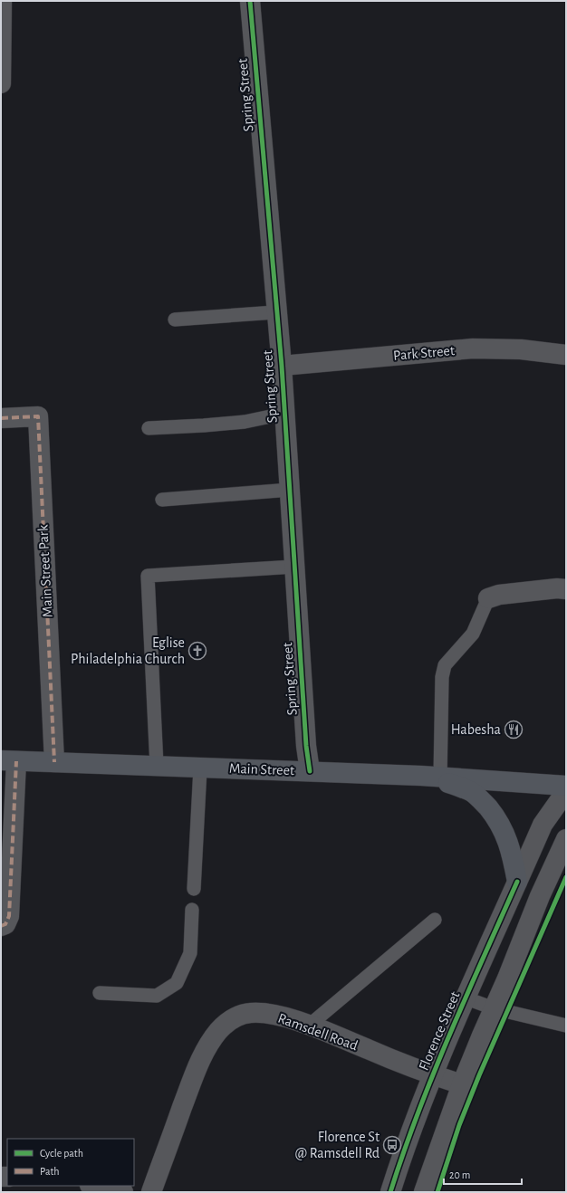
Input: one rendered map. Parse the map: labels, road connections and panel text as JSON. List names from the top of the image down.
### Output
{
  "streets": {
    "main road": ["Main Street"],
    "street": [
      "Spring Street",
      "Park Street",
      "Main Street Park",
      "Florence Street",
      "Ramsdell Road"
    ]
  },
  "crossings": [
    ["Spring Street", "Park Street"],
    ["Spring Street", "Main Street"],
    ["Main Street Park", "Main Street"],
    ["Florence Street", "Ramsdell Road"]
  ],
  "places": {
    "church": ["Eglise Philadelphia Church"],
    "restaurant": ["Habesha"],
    "bus stop": ["Florence St @ Ramsdell Rd"]
  },
  "legend": ["Cycle path", "Path"],
  "scale_bar": "20 m"
}
